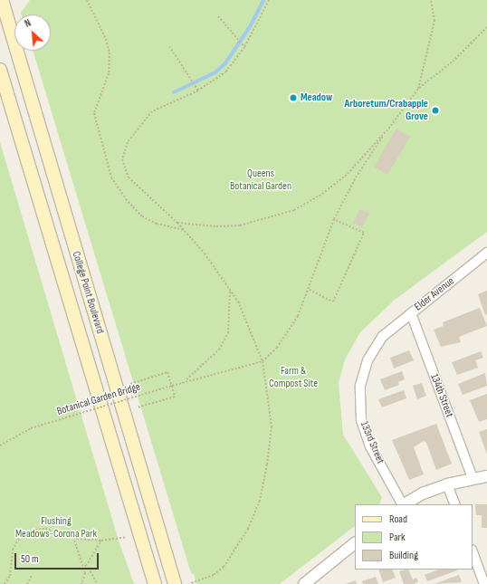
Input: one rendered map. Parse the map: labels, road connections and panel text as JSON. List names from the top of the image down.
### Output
{
  "streets": {
    "main road": ["College Point Boulevard"],
    "street": ["Elder Avenue", "134th Street", "133rd Street"],
    "path": ["Botanical Garden Bridge"]
  },
  "crossings": [
    ["Elder Avenue", "134th Street"],
    ["Elder Avenue", "133rd Street"]
  ],
  "parks": ["Queens Botanical Garden", "Farm & Compost Site", "Flushing Meadows-Corona Park"],
  "places": ["Meadow", "Arboretum/Crabapple Grove"],
  "legend": ["Road", "Park", "Building"],
  "scale_bar": "50 m",
  "north": "top left"
}
